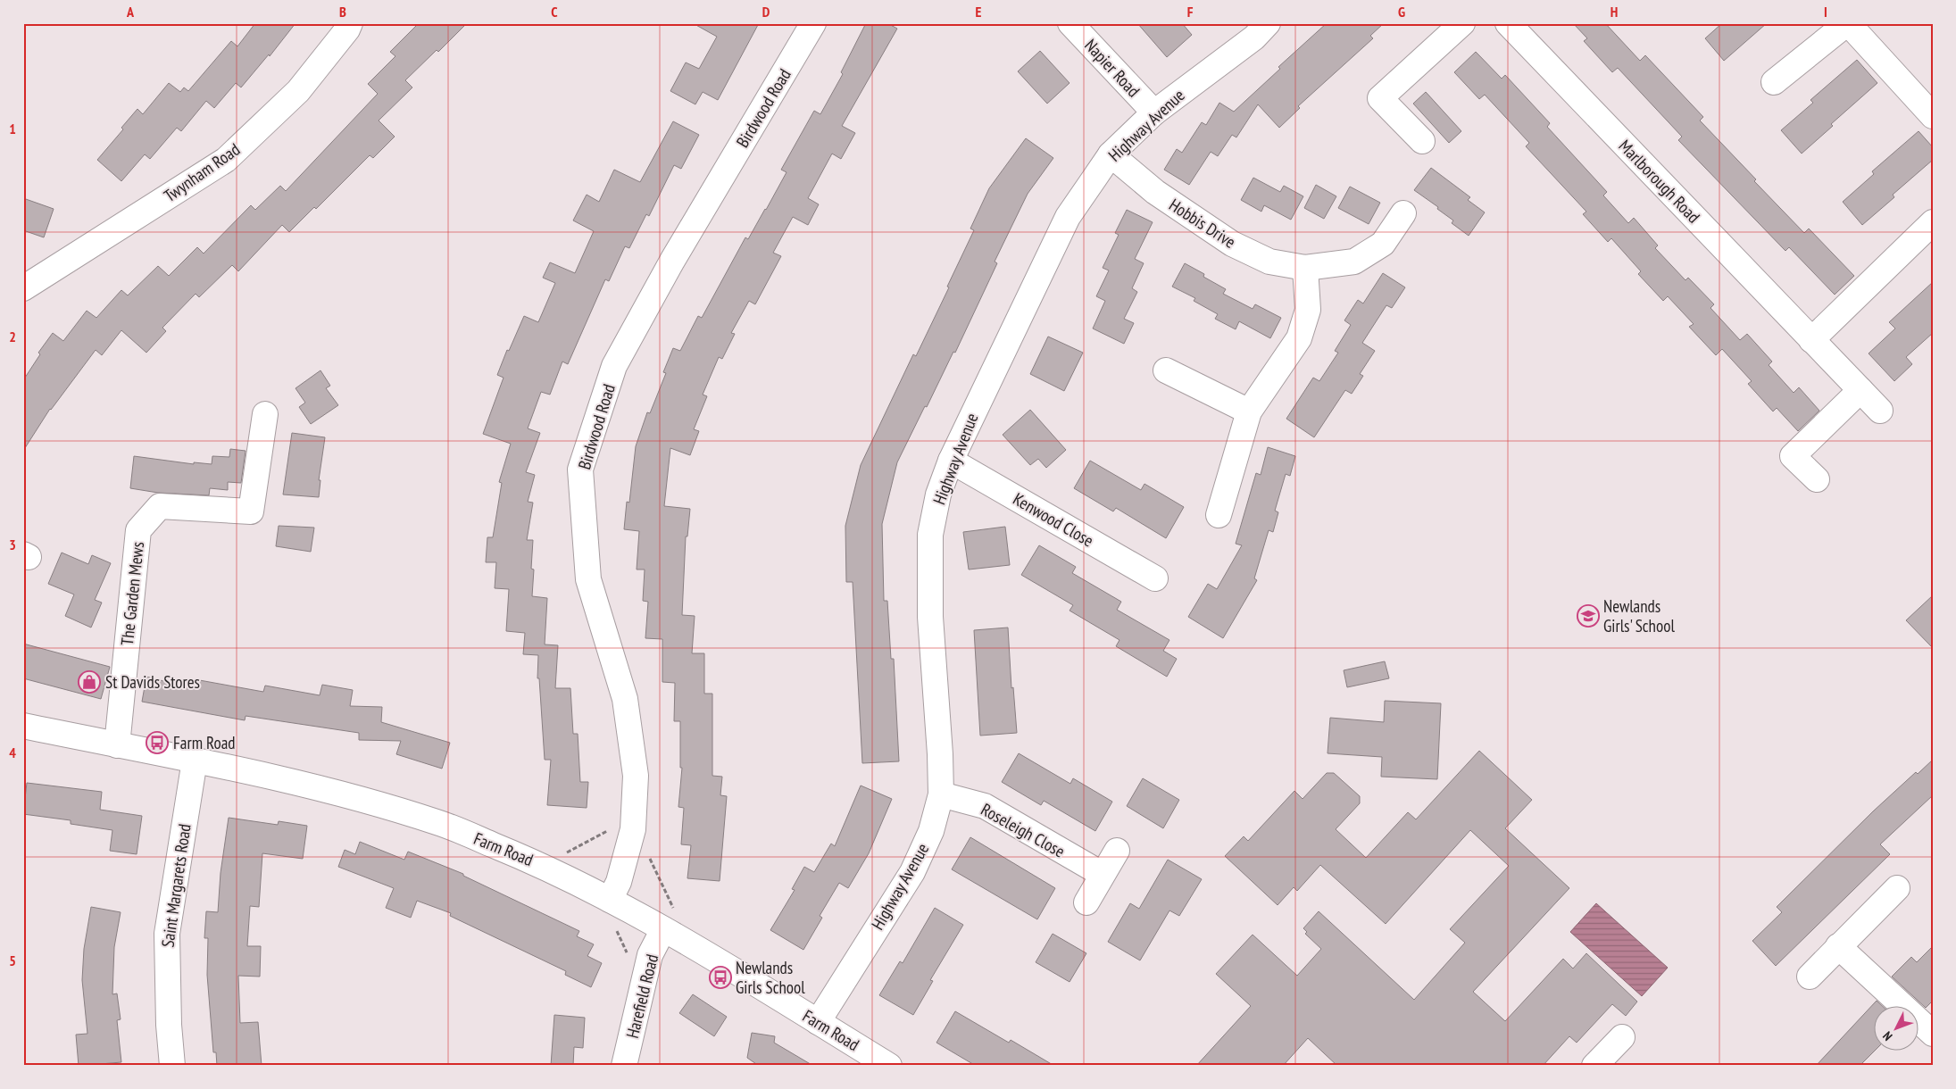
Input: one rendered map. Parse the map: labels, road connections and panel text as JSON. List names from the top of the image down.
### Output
{
  "streets": {
    "street": [
      "Napier Road",
      "Birdwood Road",
      "Highway Avenue",
      "Twynham Road",
      "Marlborough Road",
      "Hobbis Drive",
      "Kenwood Close",
      "The Garden Mews",
      "Roseleigh Close",
      "Farm Road",
      "Saint Margarets Road",
      "Harefield Road"
    ]
  },
  "crossings": [
    ["Napier Road", "Highway Avenue"],
    ["Birdwood Road", "Farm Road"],
    ["Highway Avenue", "Hobbis Drive"],
    ["Highway Avenue", "Kenwood Close"],
    ["Highway Avenue", "Roseleigh Close"],
    ["Highway Avenue", "Farm Road"],
    ["The Garden Mews", "Farm Road"],
    ["Farm Road", "Saint Margarets Road"],
    ["Farm Road", "Harefield Road"]
  ],
  "places": {
    "school or university": ["Newlands Girls' School"],
    "shop": ["St Davids Stores"],
    "bus stop": ["Farm Road", "Newlands Girls School"]
  },
  "north": "bottom left",
  "grid": {
    "columns": [
      "A",
      "B",
      "C",
      "D",
      "E",
      "F",
      "G",
      "H",
      "I"
    ],
    "rows": [
      "1",
      "2",
      "3",
      "4",
      "5"
    ]
  }
}
